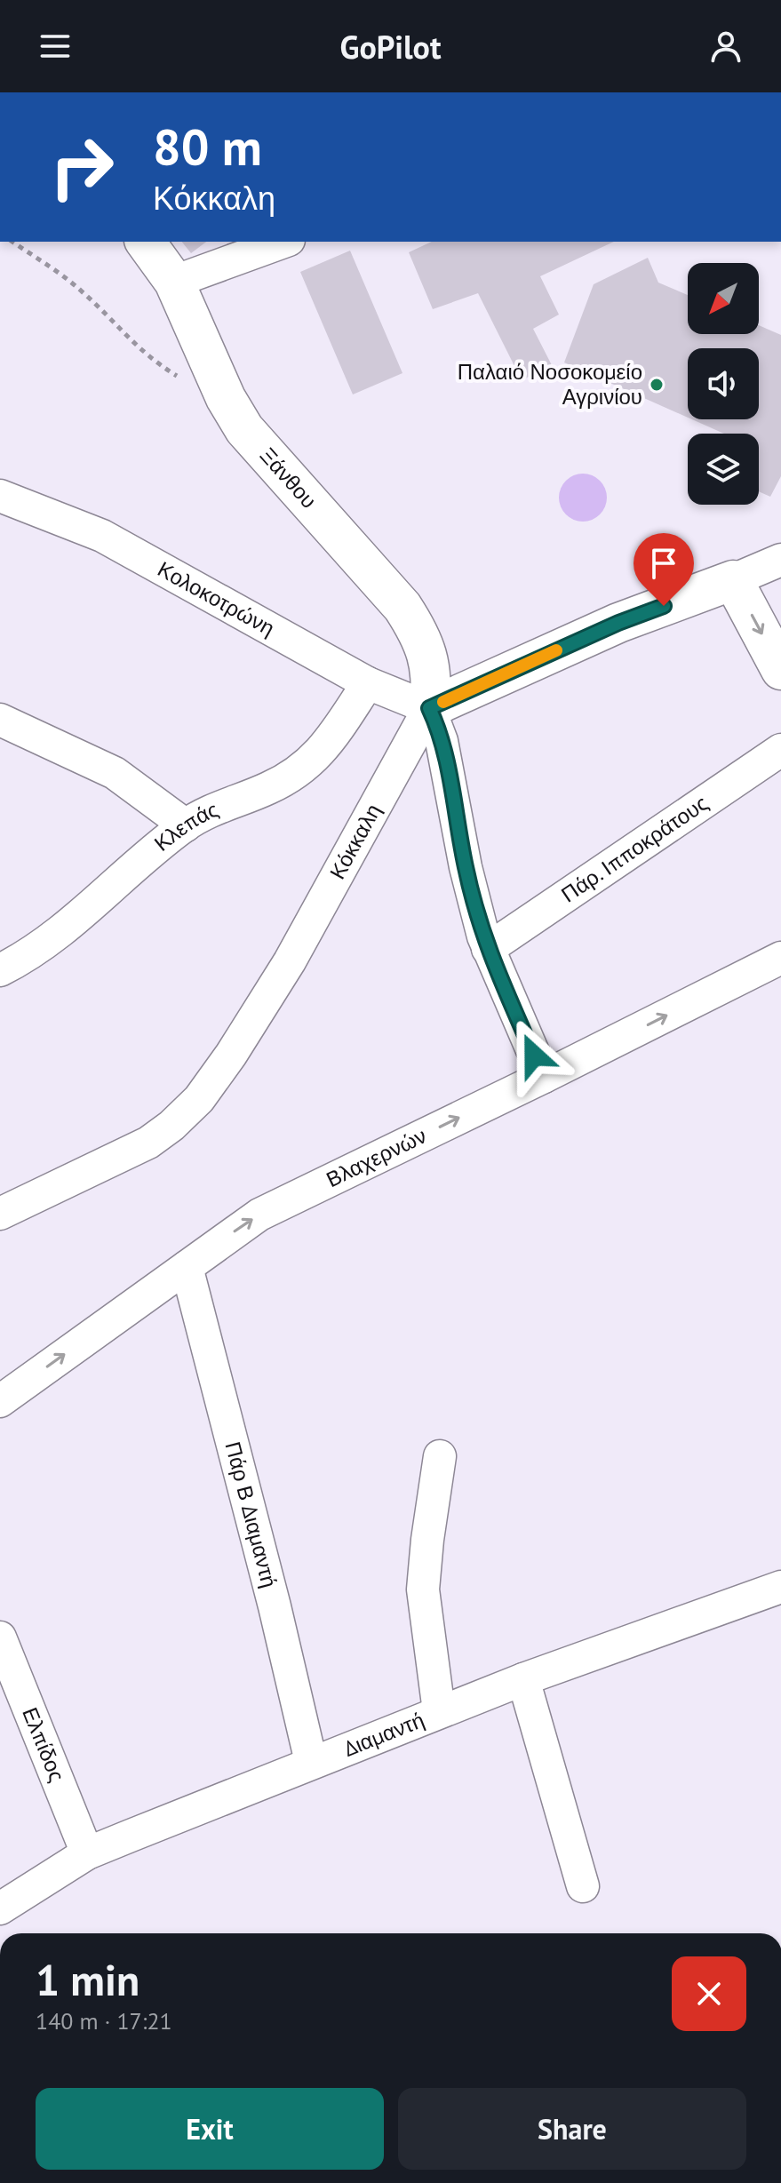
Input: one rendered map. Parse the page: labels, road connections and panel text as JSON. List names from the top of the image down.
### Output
{
  "streets": {
    "main road": ["Ξάνθου"],
    "street": [
      "Κολοκοτρώνη",
      "Κλεπάς",
      "Κόκκαλη",
      "Πάρ. Ιπποκράτους",
      "Βλαχερνών",
      "Πάρ Β Διαμαντή",
      "Διαμαντή",
      "Ελπίδος"
    ]
  },
  "crossings": [
    ["Ξάνθου", "Κολοκοτρώνη"],
    ["Ξάνθου", "Κόκκαλη"],
    ["Κολοκοτρώνη", "Κλεπάς"],
    ["Κολοκοτρώνη", "Κόκκαλη"],
    ["Βλαχερνών", "Πάρ Β Διαμαντή"],
    ["Πάρ Β Διαμαντή", "Διαμαντή"],
    ["Διαμαντή", "Ελπίδος"]
  ],
  "one_way": ["Βλαχερνών"],
  "places": ["Παλαιό Νοσοκομείο Αγρινίου"],
  "north": "bottom left",
  "page": {
    "header": "GoPilot",
    "turn": ["80 m", "Κόκκαλη"],
    "heading": ["1 min", "140 m · 17:21"],
    "buttons": ["Exit", "Share"]
  }
}
